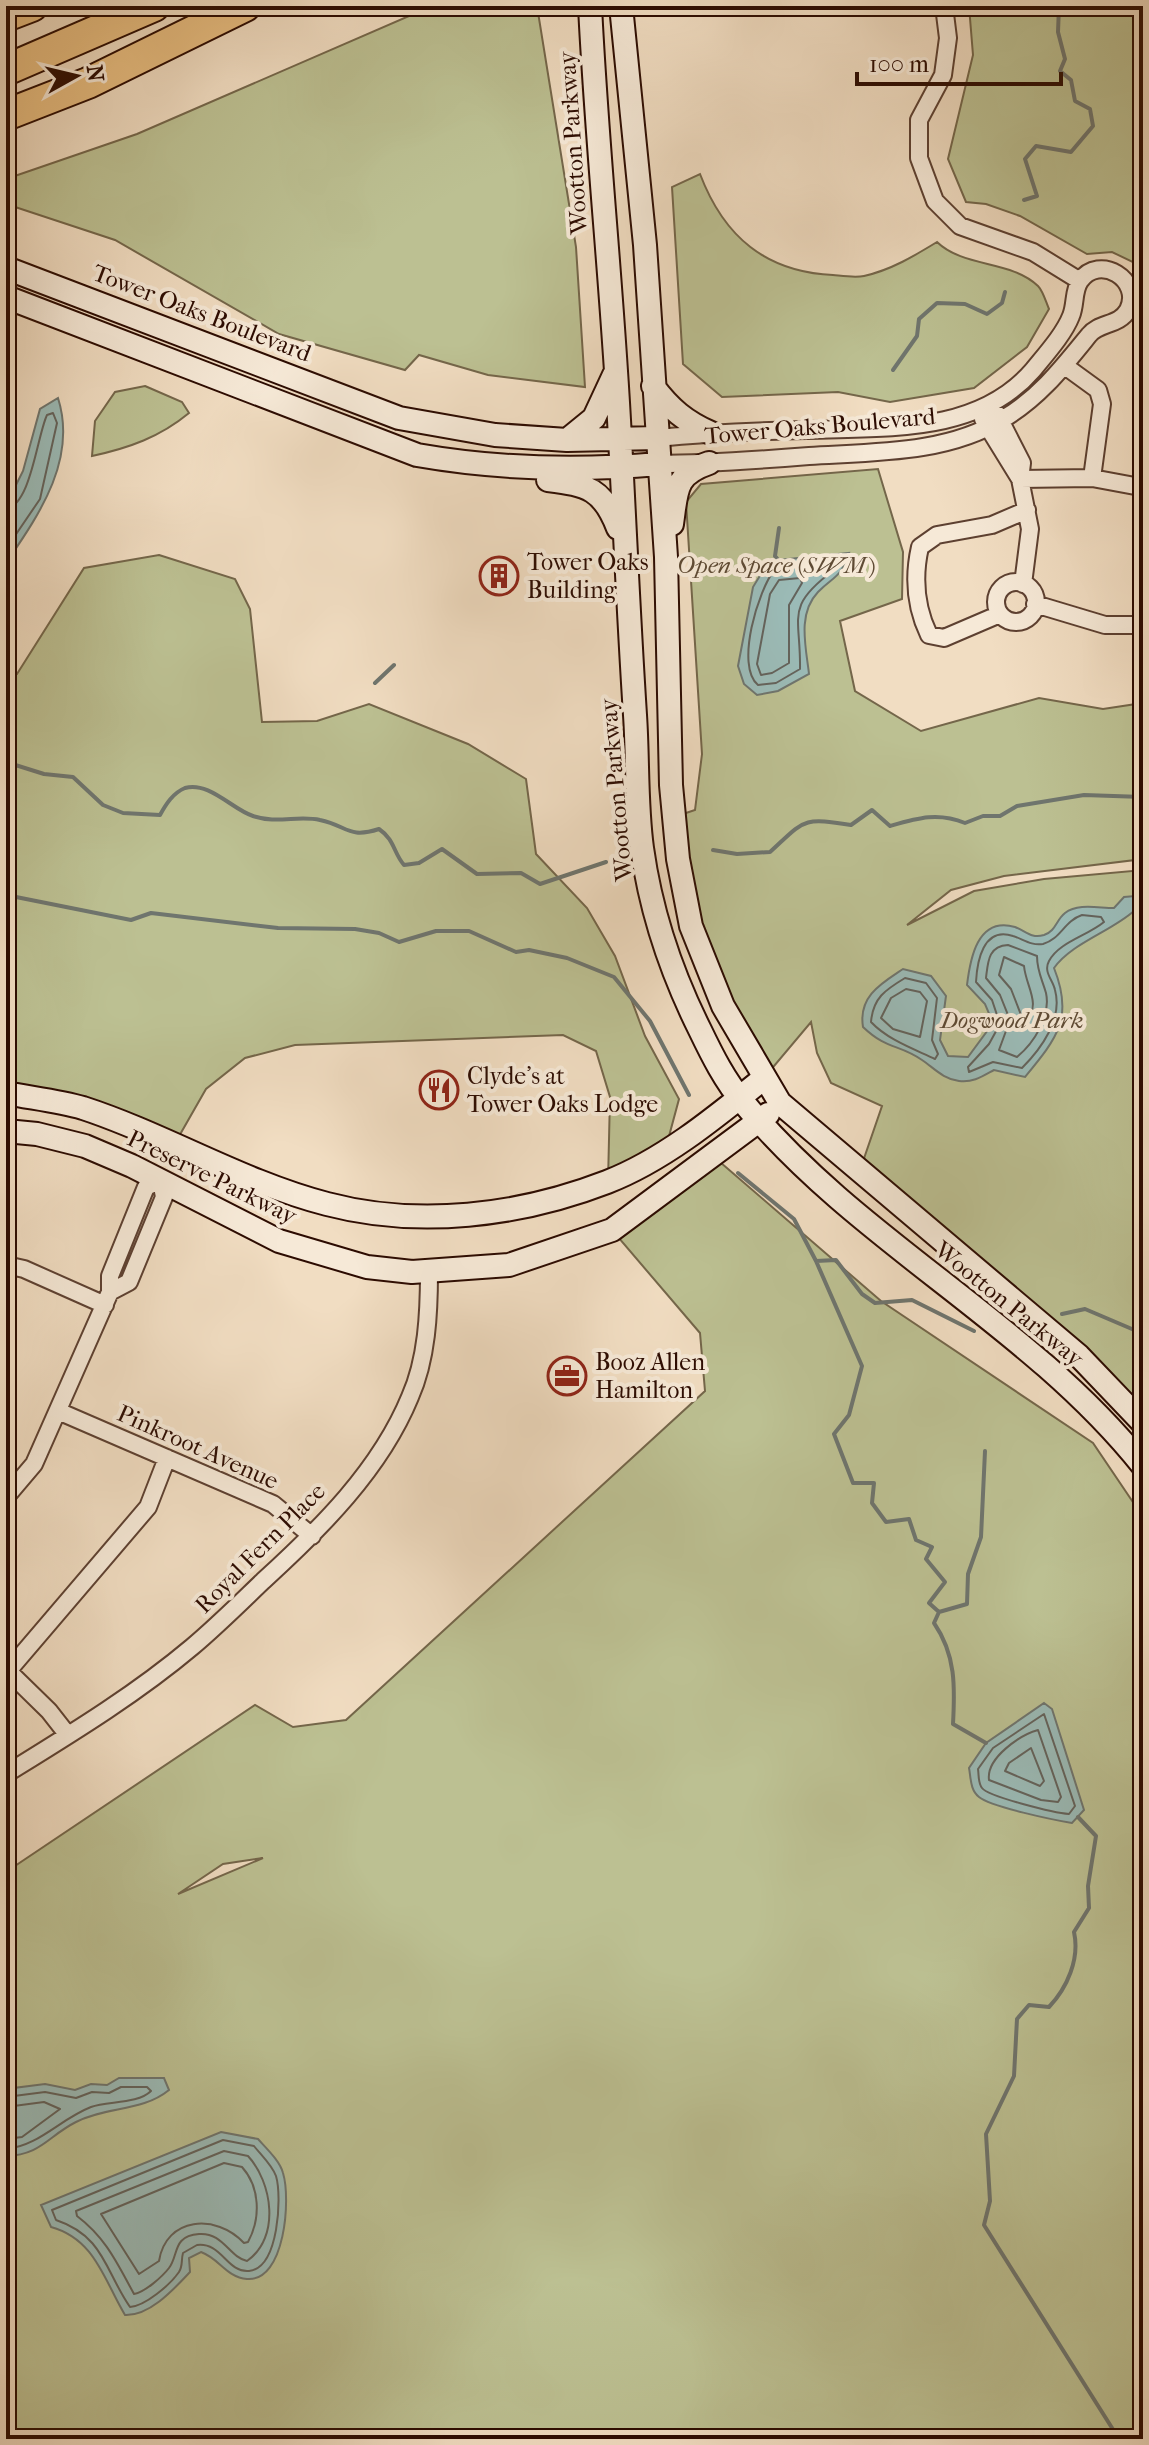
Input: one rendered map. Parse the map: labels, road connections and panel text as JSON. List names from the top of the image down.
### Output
{
  "streets": {
    "main road": ["Wootton Parkway", "Tower Oaks Boulevard", "Preserve Parkway"],
    "street": ["Pinkroot Avenue", "Royal Fern Place"]
  },
  "crossings": [
    ["Wootton Parkway", "Tower Oaks Boulevard"],
    ["Wootton Parkway", "Preserve Parkway"],
    ["Preserve Parkway", "Royal Fern Place"],
    ["Pinkroot Avenue", "Royal Fern Place"]
  ],
  "parks": ["Open Space (SWM)", "Dogwood Park"],
  "places": {
    "building": ["Tower Oaks Building"],
    "restaurant": ["Clyde's at Tower Oaks Lodge"],
    "office": ["Booz Allen Hamilton"]
  },
  "scale_bar": "100 m",
  "north": "right"
}
